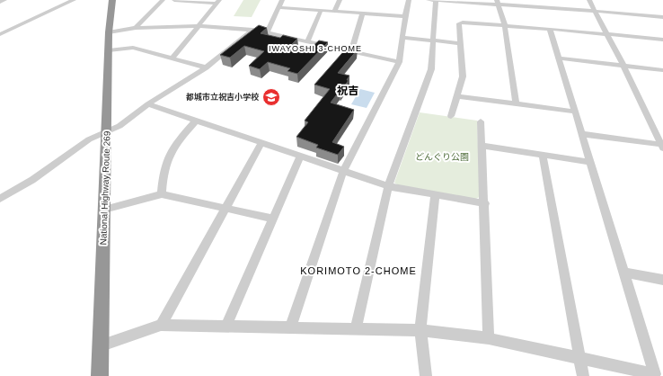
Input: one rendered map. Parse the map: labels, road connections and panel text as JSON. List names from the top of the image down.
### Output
{
  "streets": {
    "highway": ["National Highway Route 269"]
  },
  "districts": ["IWAYOSHI 3-CHOME", "祝吉", "KORIMOTO 2-CHOME"],
  "parks": ["どんぐり公園"],
  "places": {
    "school or university": ["都城市立祝吉小学校"]
  }
}
